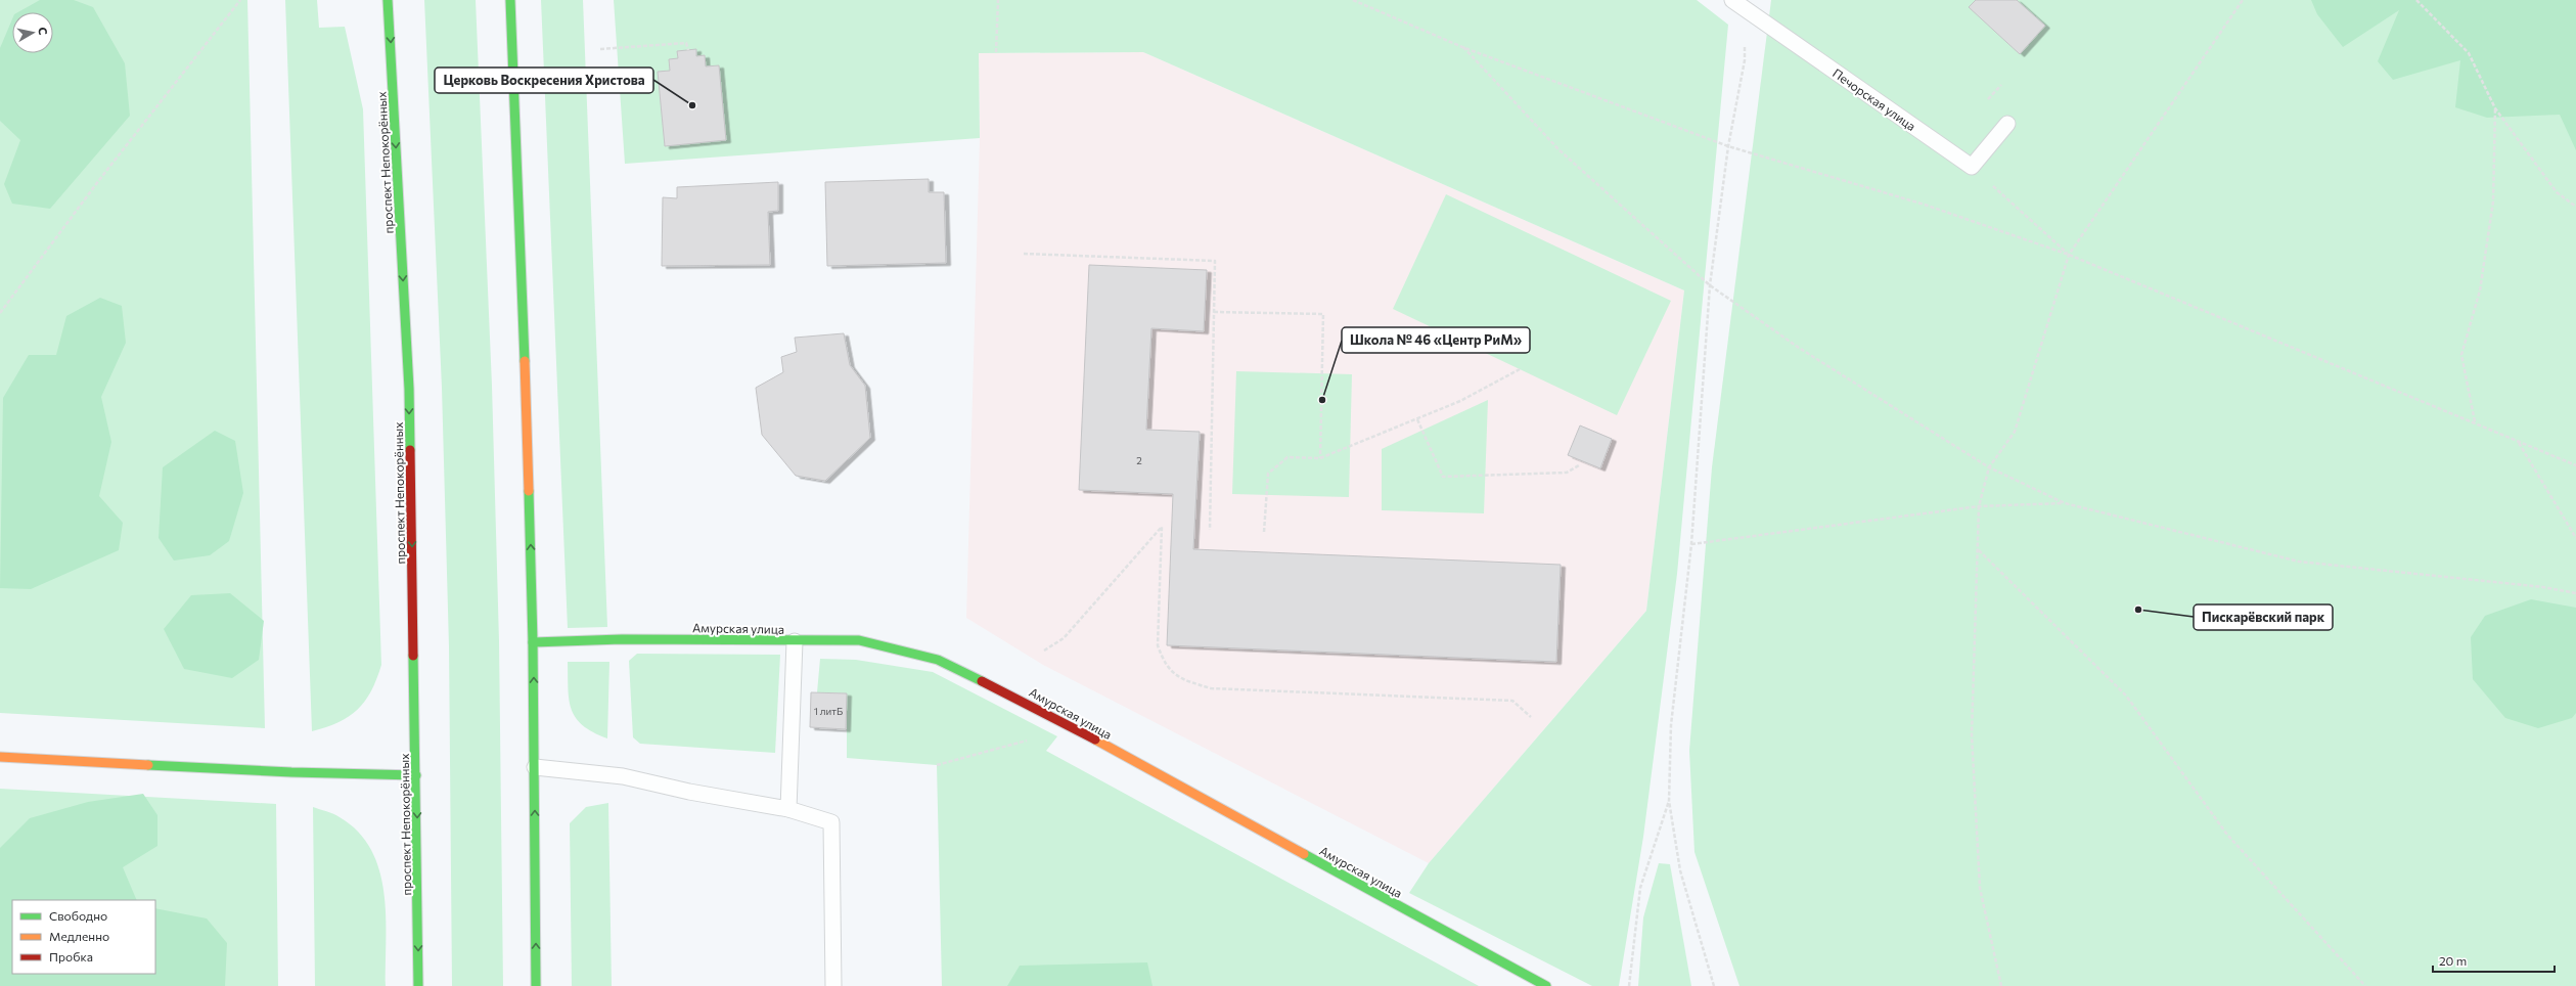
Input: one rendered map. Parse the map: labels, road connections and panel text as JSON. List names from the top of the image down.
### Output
{
  "streets": {
    "main road": ["проспект Непокорённых", "Амурская улица"],
    "lane": ["Печорская улица"]
  },
  "one_way": ["проспект Непокорённых"],
  "places": ["Церковь Воскресения Христова", "Школа № 46 «Центр РиМ»", "Пискарёвский парк"],
  "house_numbers": ["2", "1 литБ"],
  "legend": ["Свободно", "Медленно", "Пробка"],
  "scale_bar": "20 m",
  "north": "right"
}
